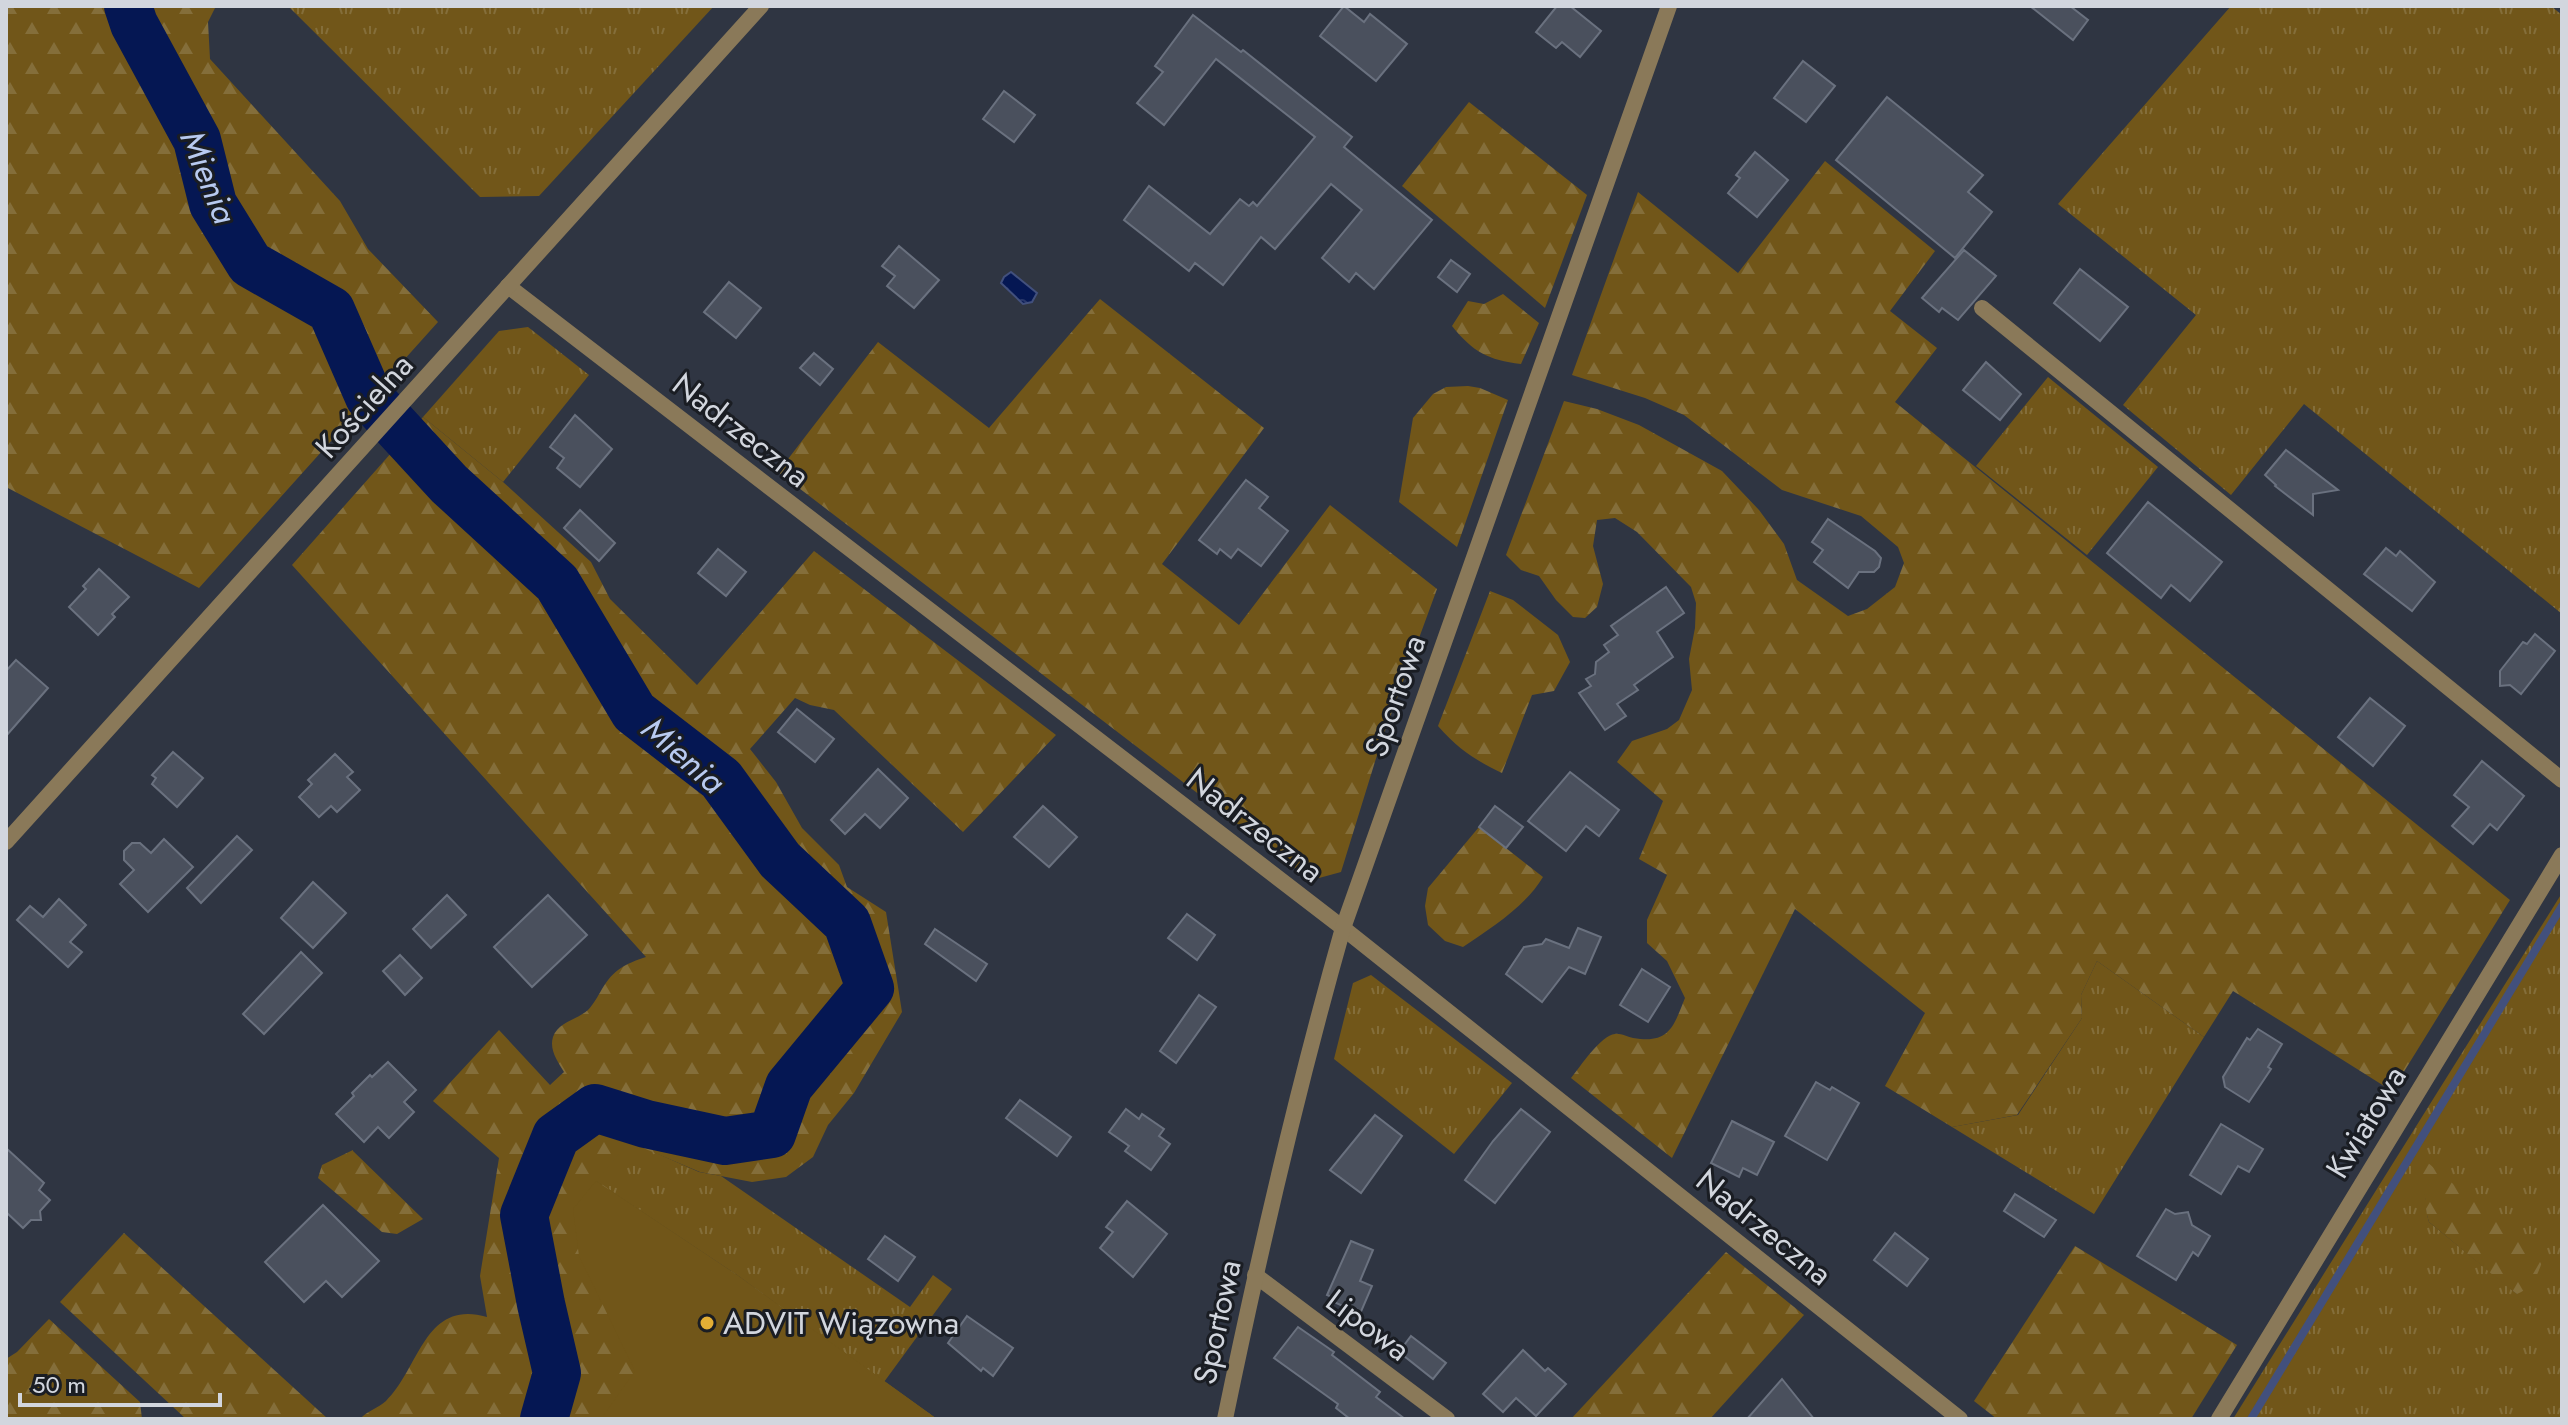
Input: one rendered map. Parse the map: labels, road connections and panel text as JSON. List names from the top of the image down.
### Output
{
  "streets": {
    "street": [
      "Kościelna",
      "Nadrzeczna",
      "Sportowa",
      "Kwiatowa",
      "Lipowa"
    ]
  },
  "crossings": [
    ["Kościelna", "Nadrzeczna"],
    ["Nadrzeczna", "Sportowa"],
    ["Sportowa", "Lipowa"]
  ],
  "water": ["Mienia"],
  "places": ["ADVIT Wiązowna"],
  "scale_bar": "50 m"
}
